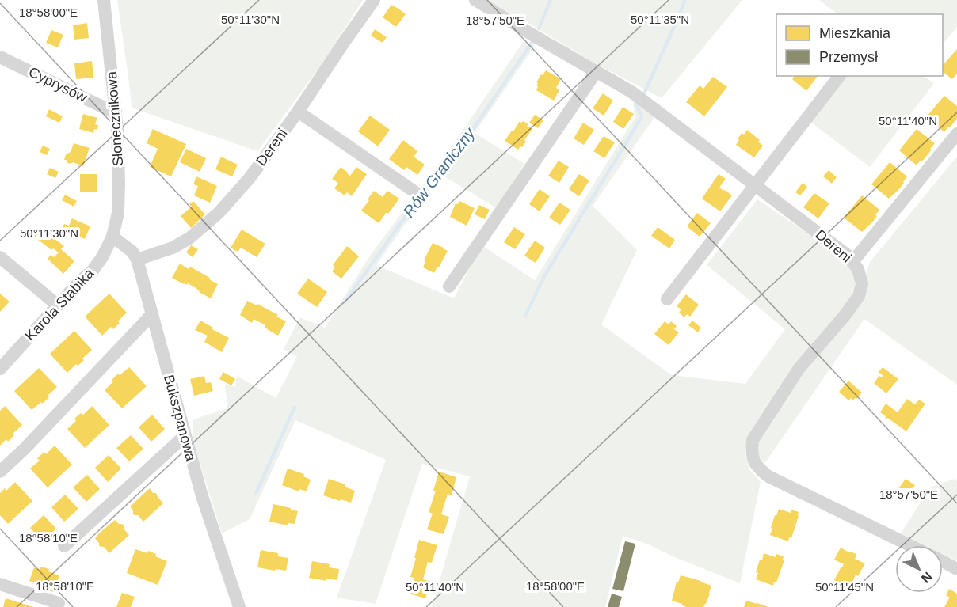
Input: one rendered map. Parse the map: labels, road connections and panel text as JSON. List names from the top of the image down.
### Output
{
  "streets": {
    "street": [
      "Cyprysów",
      "Słonecznikowa",
      "Dereni",
      "Karola Stabika",
      "Bukszpanowa"
    ]
  },
  "crossings": [
    ["Cyprysów", "Słonecznikowa"],
    ["Słonecznikowa", "Karola Stabika"],
    ["Słonecznikowa", "Bukszpanowa"],
    ["Dereni", "Bukszpanowa"],
    ["Karola Stabika", "Bukszpanowa"]
  ],
  "water": ["Rów Graniczny"],
  "legend": ["Mieszkania", "Przemysł"],
  "north": "bottom right",
  "coordinates": [
    "18°58'00\"E",
    "50°11'30\"N",
    "50°11'35\"N",
    "18°57'50\"E",
    "50°11'40\"N",
    "18°58'10\"E",
    "50°11'45\"N"
  ]
}
